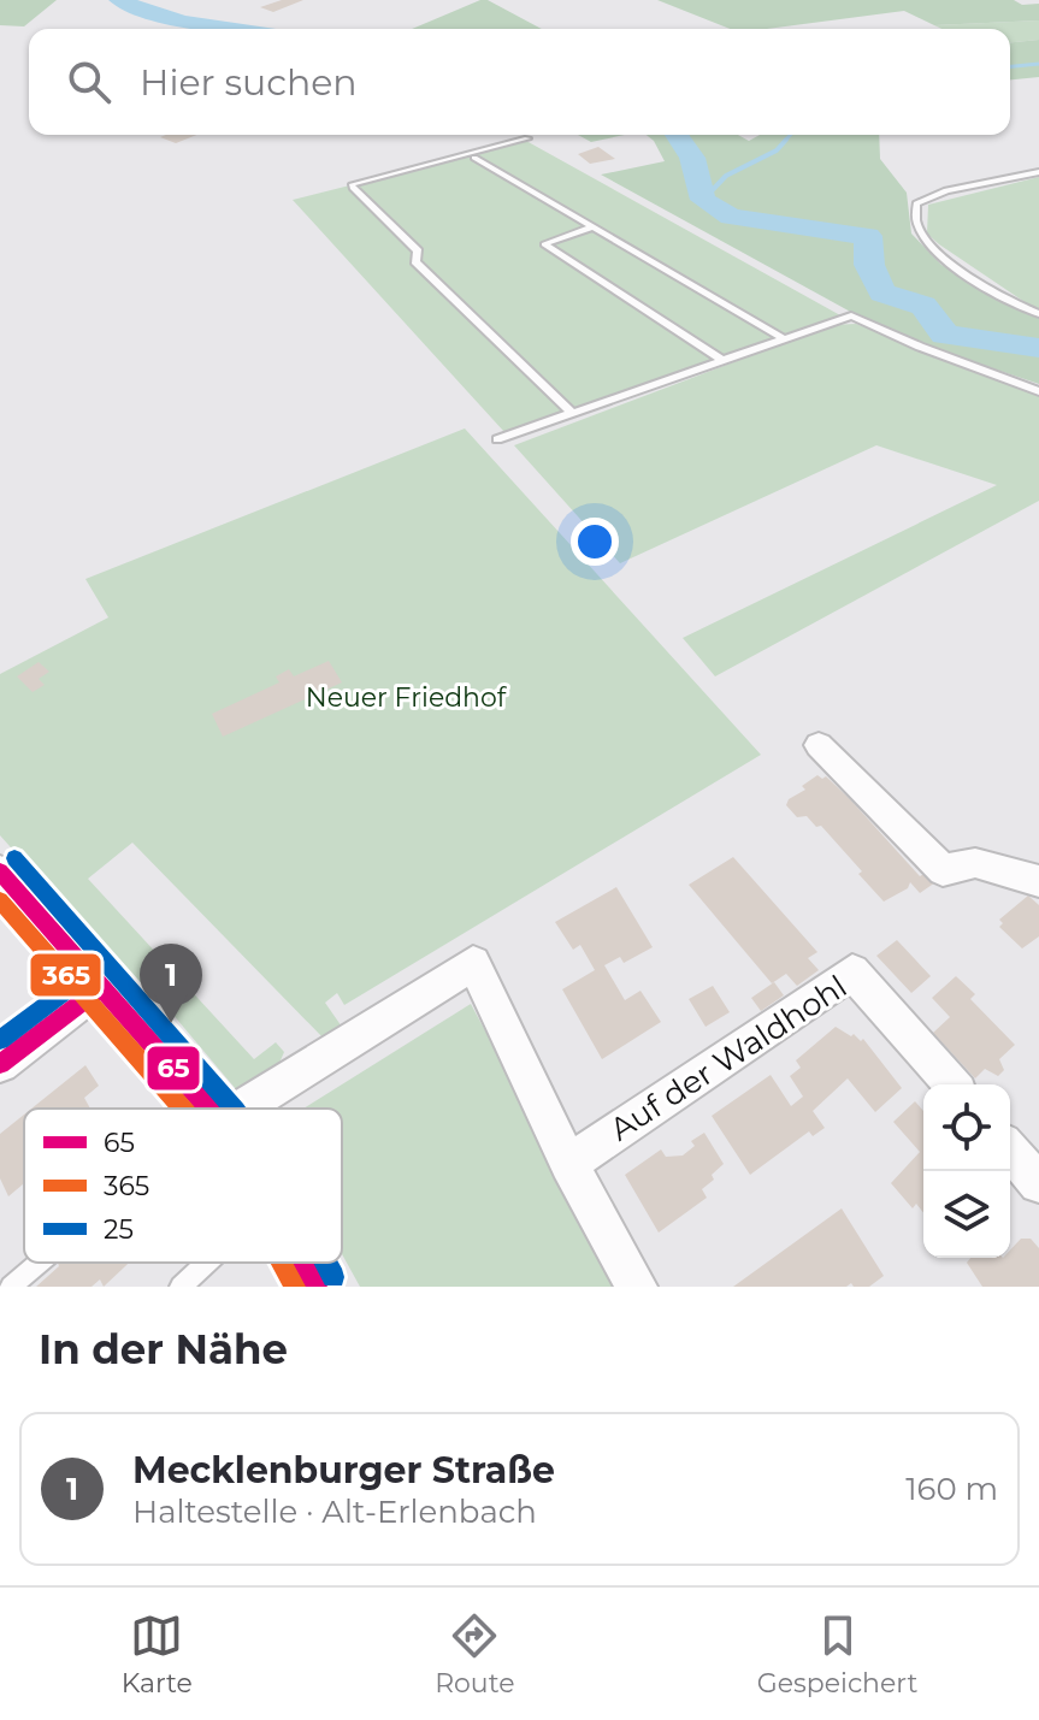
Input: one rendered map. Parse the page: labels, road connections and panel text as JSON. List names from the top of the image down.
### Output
{
  "streets": {
    "street": ["Auf der Waldhohl"]
  },
  "parks": ["Neuer Friedhof"],
  "lines": ["transit line 25", "transit line 65", "transit line 365"],
  "legend": ["65", "365", "25"],
  "page": {
    "search": "Hier suchen",
    "pins": "1",
    "heading": "In der Nähe",
    "list": [
      {
        "mark": "1",
        "name": "Mecklenburger Straße",
        "note": "Haltestelle · Alt-Erlenbach",
        "value": "160 m"
      }
    ],
    "nav": ["Karte", "Route", "Gespeichert"]
  }
}
